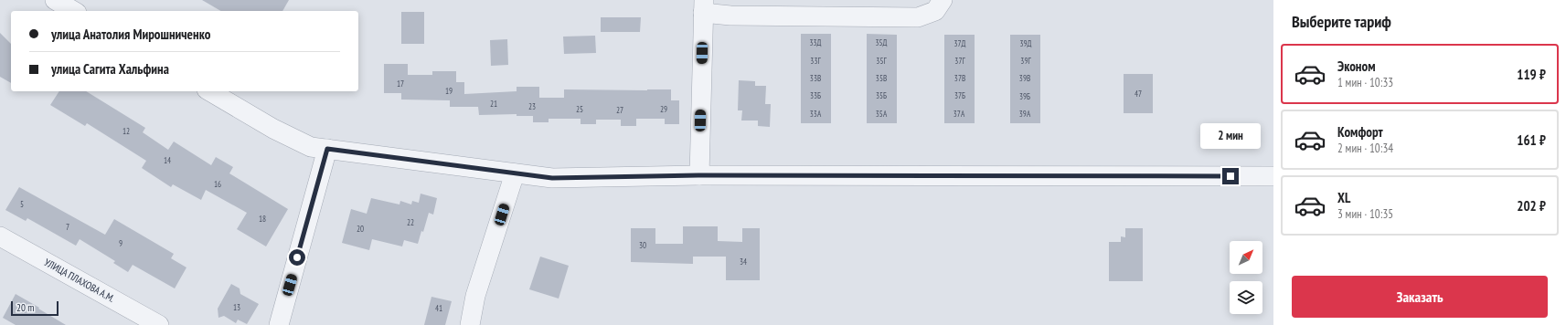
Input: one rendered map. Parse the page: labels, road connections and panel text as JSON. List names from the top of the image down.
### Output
{
  "streets": {
    "street": ["УЛИЦА ПЛАХОВА А.М."]
  },
  "house_numbers": [
    "33Д",
    "35Д",
    "37Д",
    "39Д",
    "33Г",
    "35Г",
    "37Г",
    "39Г",
    "33В",
    "35В",
    "37В",
    "39В",
    "17",
    "19",
    "47",
    "33Б",
    "35Б",
    "37Б",
    "39Б",
    "21",
    "23",
    "25",
    "29",
    "27",
    "33А",
    "35А",
    "37А",
    "39А",
    "12",
    "14",
    "16",
    "5",
    "18",
    "22",
    "7",
    "20",
    "9",
    "30",
    "34",
    "13",
    "41"
  ],
  "scale_bar": "20 m",
  "north": "top right",
  "page": {
    "heading": "Выберите тариф",
    "banner": ["улица Анатолия Мирошниченко", "улица Сагита Хальфина"],
    "list": [
      {
        "name": "Эконом",
        "note": "1 мин · 10:33",
        "value": "119 ₽"
      },
      {
        "name": "Комфорт",
        "note": "2 мин · 10:34",
        "value": "161 ₽"
      },
      {
        "name": "XL",
        "note": "3 мин · 10:35",
        "value": "202 ₽"
      }
    ],
    "bubble": "2 мин",
    "buttons": "Заказать",
    "scale": "20 m"
  }
}
